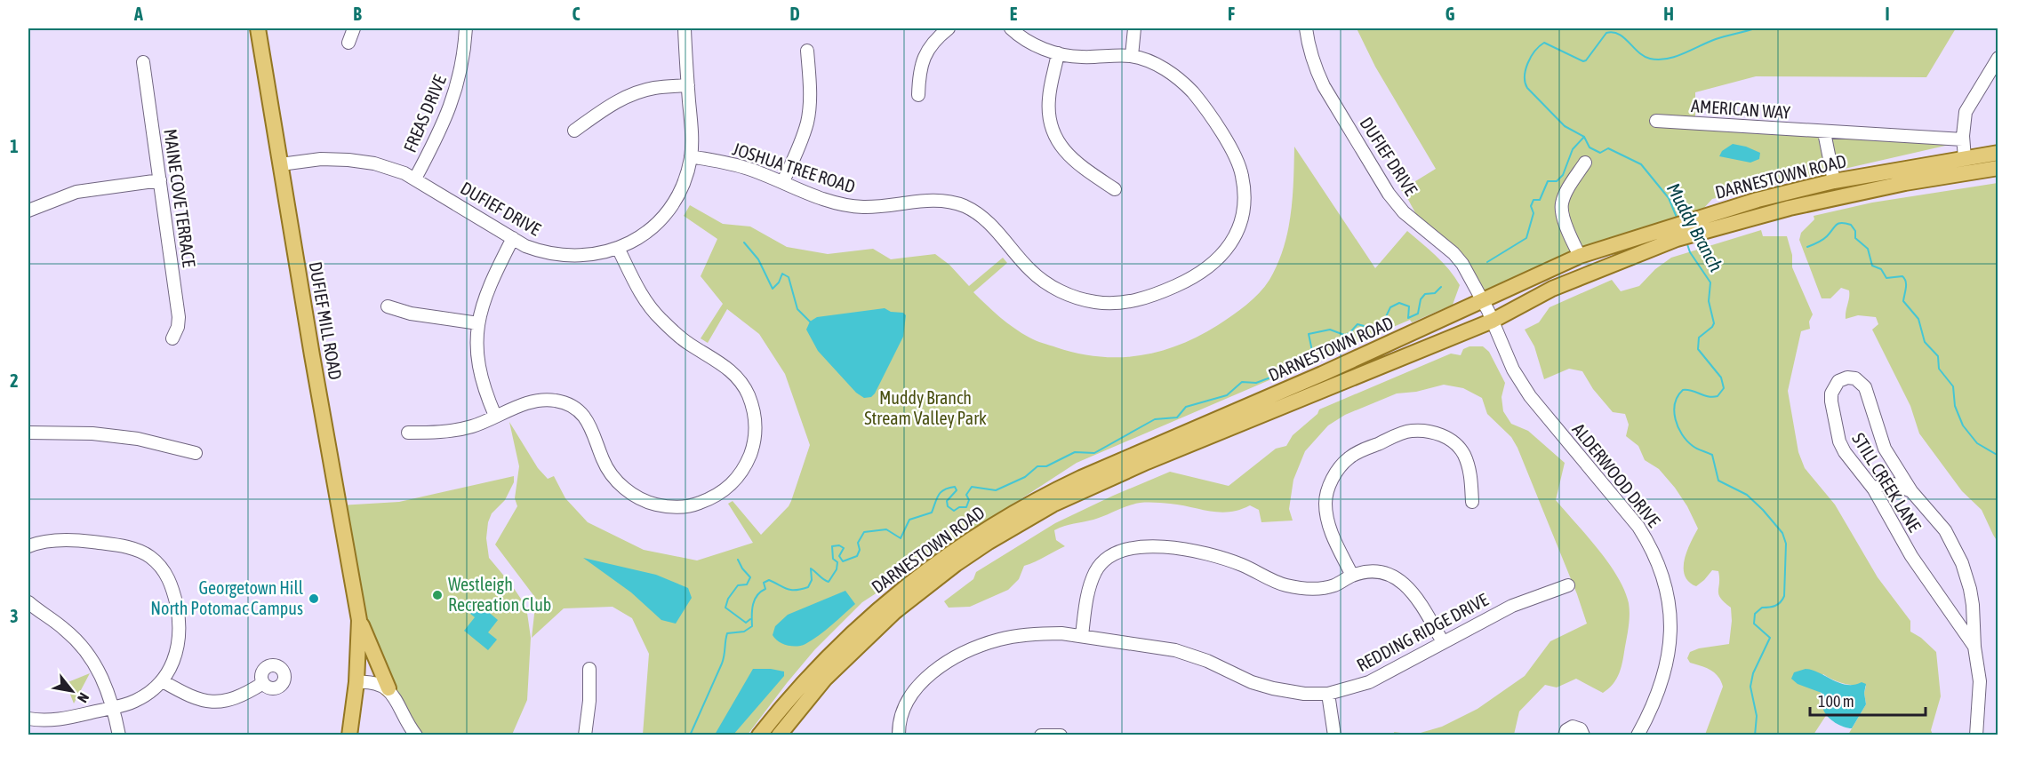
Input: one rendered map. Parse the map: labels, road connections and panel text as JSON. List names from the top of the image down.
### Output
{
  "streets": {
    "main road": ["DARNESTOWN ROAD", "DUFIEF MILL ROAD"],
    "street": [
      "AMERICAN WAY",
      "FREAS DRIVE",
      "DUFIEF DRIVE",
      "JOSHUA TREE ROAD",
      "MAINE COVE TERRACE",
      "ALDERWOOD DRIVE",
      "STILL CREEK LANE",
      "REDDING RIDGE DRIVE"
    ]
  },
  "crossings": [
    ["FREAS DRIVE", "DUFIEF DRIVE"],
    ["DUFIEF DRIVE", "JOSHUA TREE ROAD"],
    ["DUFIEF DRIVE", "DARNESTOWN ROAD"],
    ["DUFIEF DRIVE", "DUFIEF MILL ROAD"],
    ["DUFIEF DRIVE", "ALDERWOOD DRIVE"],
    ["DARNESTOWN ROAD", "ALDERWOOD DRIVE"]
  ],
  "water": ["Muddy Branch"],
  "parks": ["Muddy Branch Stream Valley Park"],
  "places": ["Westleigh Recreation Club", "Georgetown Hill North Potomac Campus"],
  "scale_bar": "100 m",
  "north": "bottom right",
  "grid": {
    "columns": [
      "A",
      "B",
      "C",
      "D",
      "E",
      "F",
      "G",
      "H",
      "I"
    ],
    "rows": ["1", "2", "3"]
  }
}
